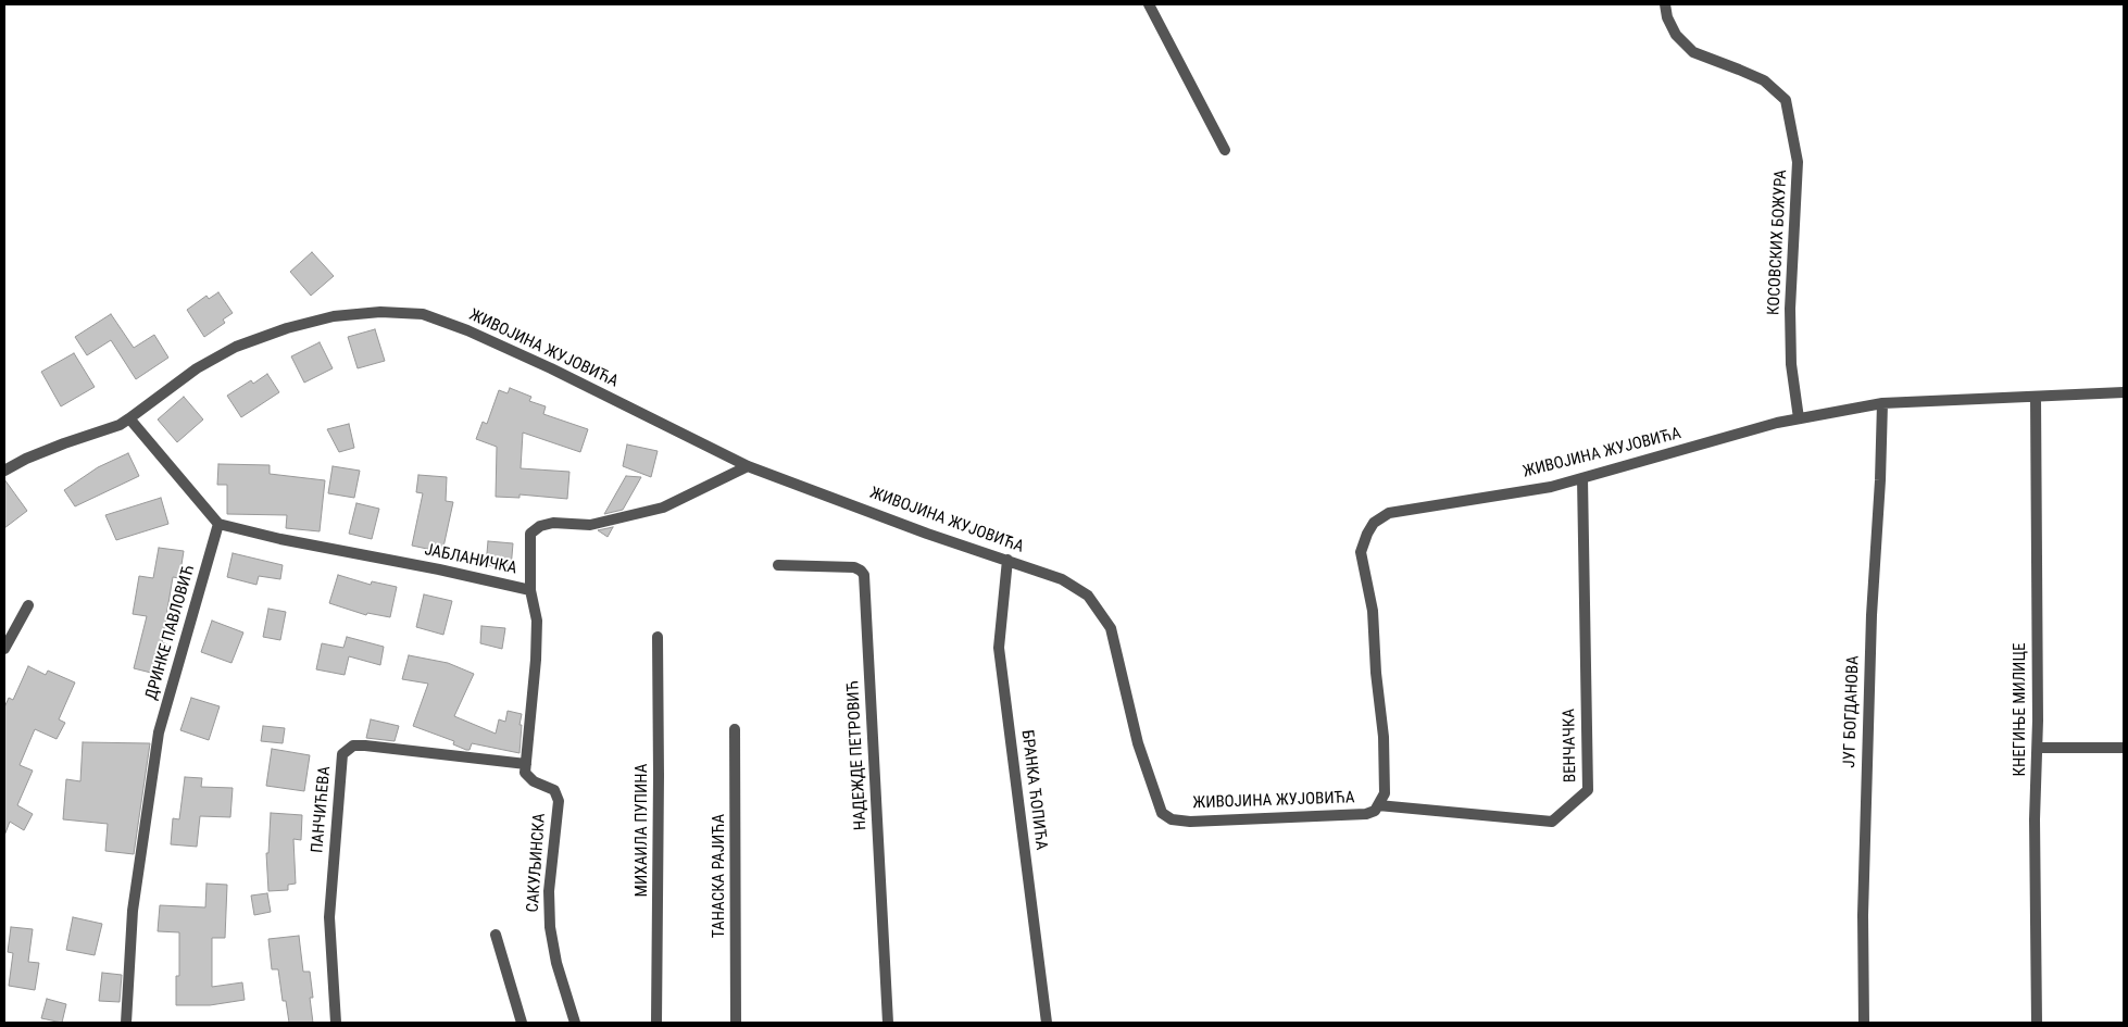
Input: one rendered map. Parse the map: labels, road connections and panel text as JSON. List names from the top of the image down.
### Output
{
  "streets": {
    "street": [
      "КОСОВСКИХ БОЖУРА",
      "ЖИВОЈИНА ЖУЈОВИЋА",
      "ЈАБЛАНИЧКА",
      "ДРИНКЕ ПАВЛОВИЋ",
      "КНЕГИЊЕ МИЛИЦЕ",
      "ЈУГ БОГДАНОВА",
      "ВЕНЧАЧКА",
      "НАДЕЖДЕ ПЕТРОВИЋ",
      "БРАНКА ЋОПИЋА",
      "ПАНЧИЋЕВА",
      "МИХАИЛА ПУПИНА",
      "САКУЉИНСКА",
      "ТАНАСКА РАЈИЋА"
    ]
  },
  "crossings": [
    ["КОСОВСКИХ БОЖУРА", "ЖИВОЈИНА ЖУЈОВИЋА"],
    ["ЖИВОЈИНА ЖУЈОВИЋА", "ЈАБЛАНИЧКА"],
    ["ЖИВОЈИНА ЖУЈОВИЋА", "КНЕГИЊЕ МИЛИЦЕ"],
    ["ЖИВОЈИНА ЖУЈОВИЋА", "ЈУГ БОГДАНОВА"],
    ["ЖИВОЈИНА ЖУЈОВИЋА", "ВЕНЧАЧКА"],
    ["ЖИВОЈИНА ЖУЈОВИЋА", "БРАНКА ЋОПИЋА"],
    ["ЈАБЛАНИЧКА", "ДРИНКЕ ПАВЛОВИЋ"],
    ["ПАНЧИЋЕВА", "САКУЉИНСКА"]
  ]
}
